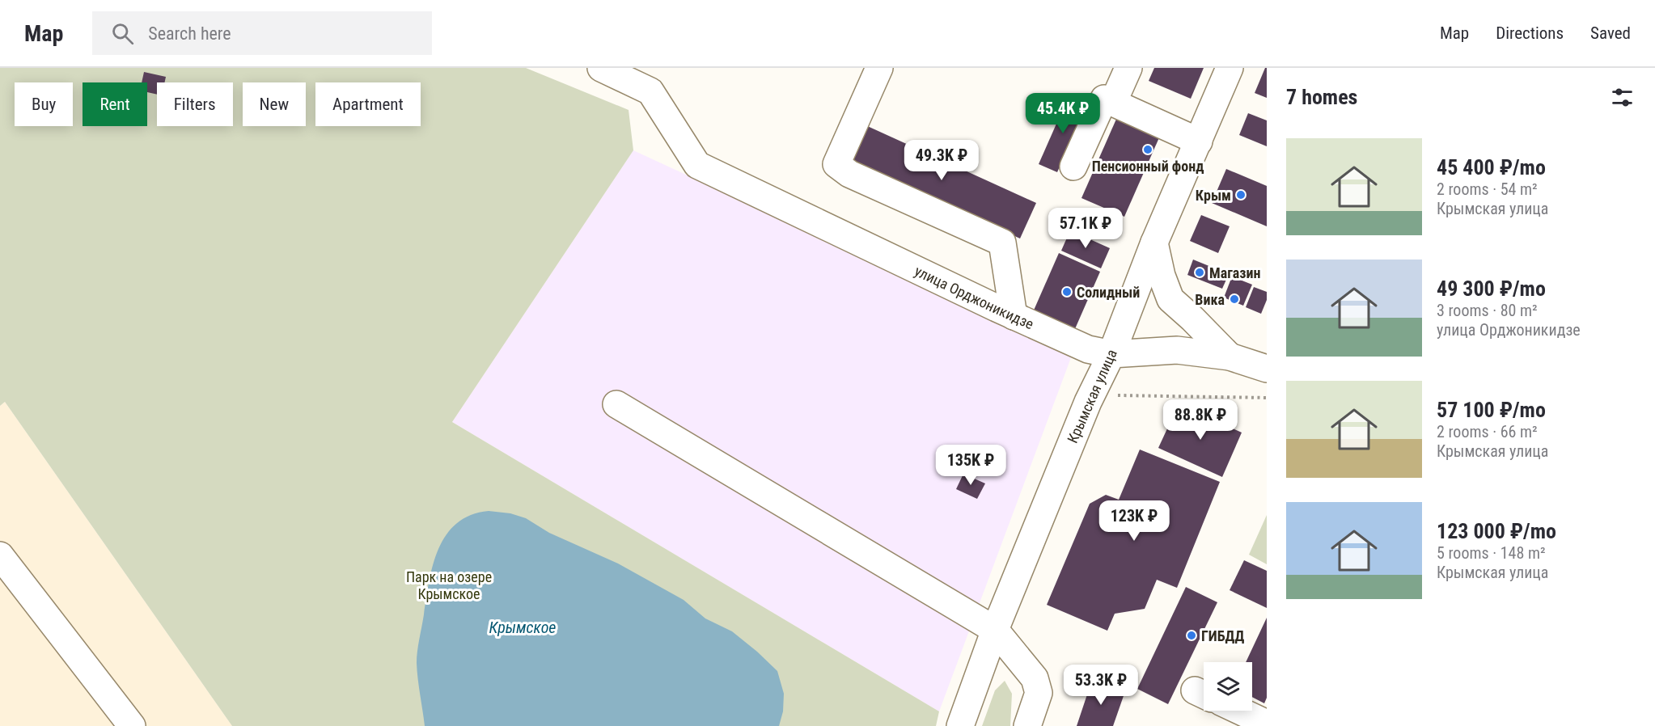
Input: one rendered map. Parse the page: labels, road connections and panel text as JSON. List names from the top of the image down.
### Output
{
  "streets": {
    "street": ["улица Орджоникидзе", "Крымская улица"]
  },
  "crossings": [
    ["улица Орджоникидзе", "Крымская улица"]
  ],
  "water": ["Крымское"],
  "parks": ["Парк на озере Крымское"],
  "places": [
    "Пенсионный фонд",
    "Крым",
    "Магазин",
    "Солидный",
    "Вика",
    "ГИБДД"
  ],
  "page": {
    "header": "Map",
    "search": "Search here",
    "nav": ["Map", "Directions", "Saved"],
    "heading": "7 homes",
    "chip": [
      "Buy",
      "Rent",
      "Filters",
      "New",
      "Apartment"
    ],
    "price": [
      "45.4K ₽",
      "49.3K ₽",
      "57.1K ₽",
      "88.8K ₽",
      "135K ₽",
      "123K ₽",
      "53.3K ₽"
    ],
    "list": [
      {
        "name": "45 400 ₽/mo",
        "note": "2 rooms · 54 m² · Крымская улица"
      },
      {
        "name": "49 300 ₽/mo",
        "note": "3 rooms · 80 m² · улица Орджоникидзе"
      },
      {
        "name": "57 100 ₽/mo",
        "note": "2 rooms · 66 m² · Крымская улица"
      },
      {
        "name": "123 000 ₽/mo",
        "note": "5 rooms · 148 m² · Крымская улица"
      }
    ]
  }
}
